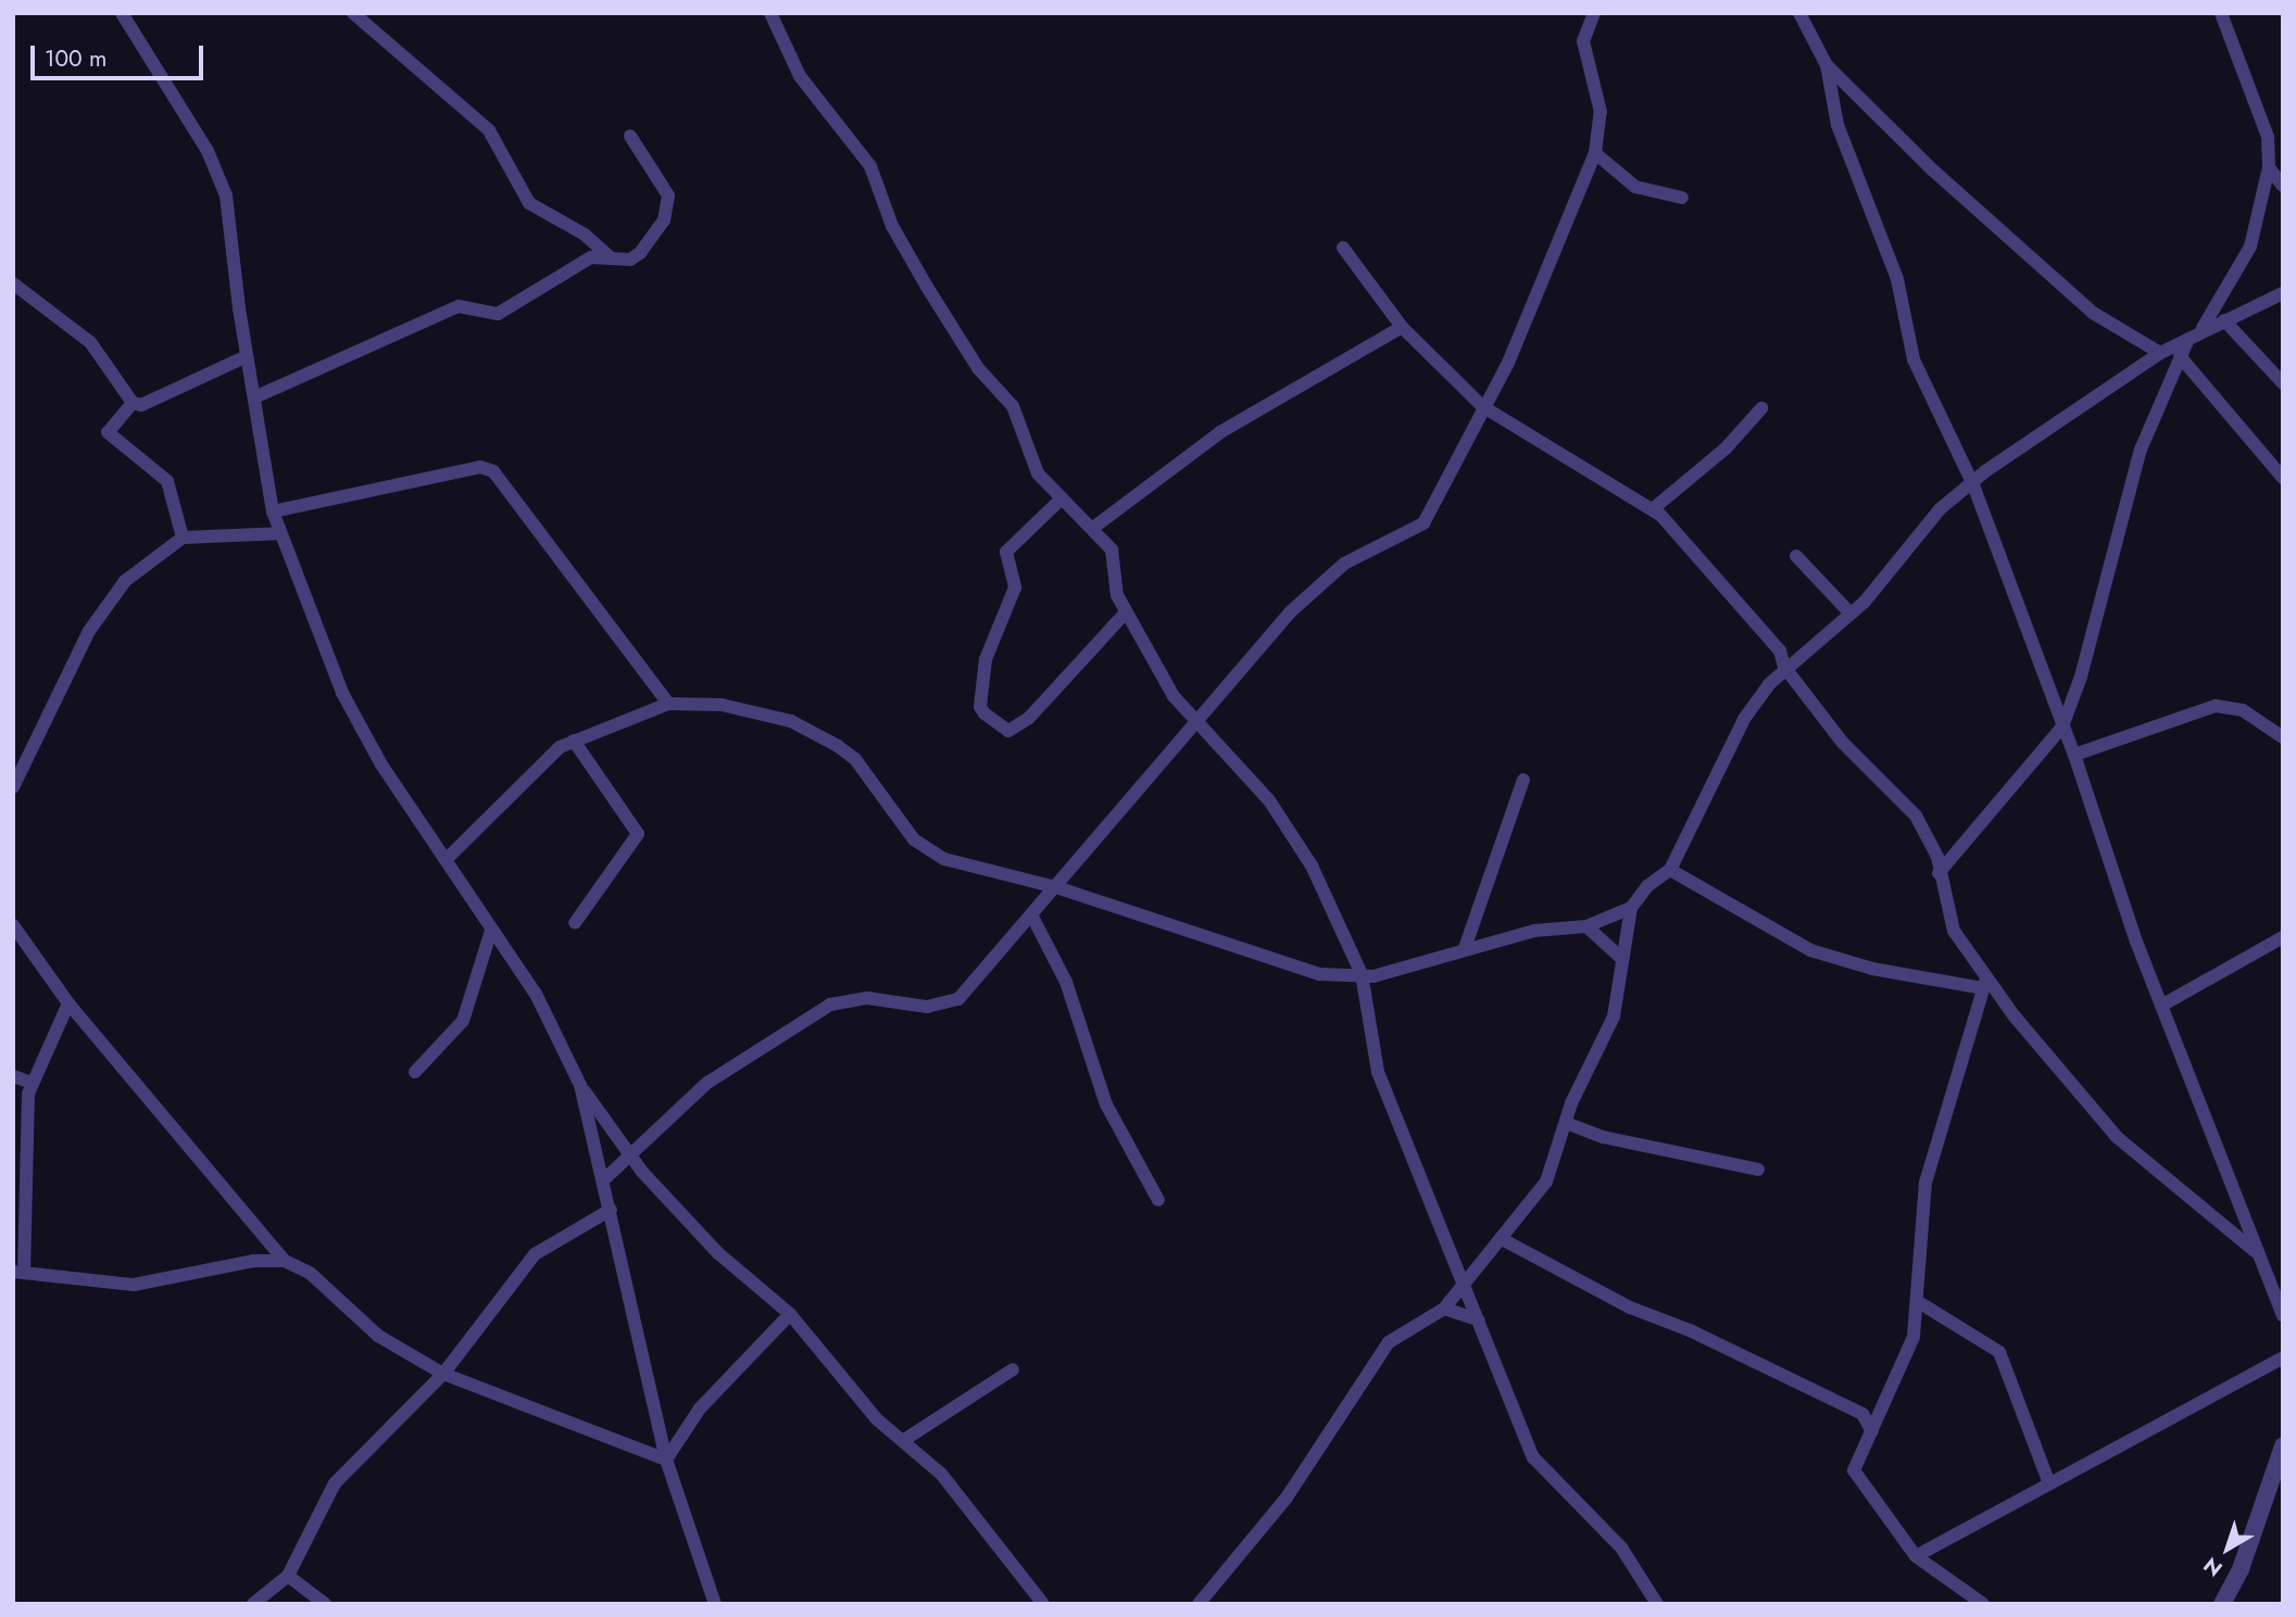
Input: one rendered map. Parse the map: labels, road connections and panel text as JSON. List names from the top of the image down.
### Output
{
  "scale_bar": "100 m",
  "north": "bottom left"
}
